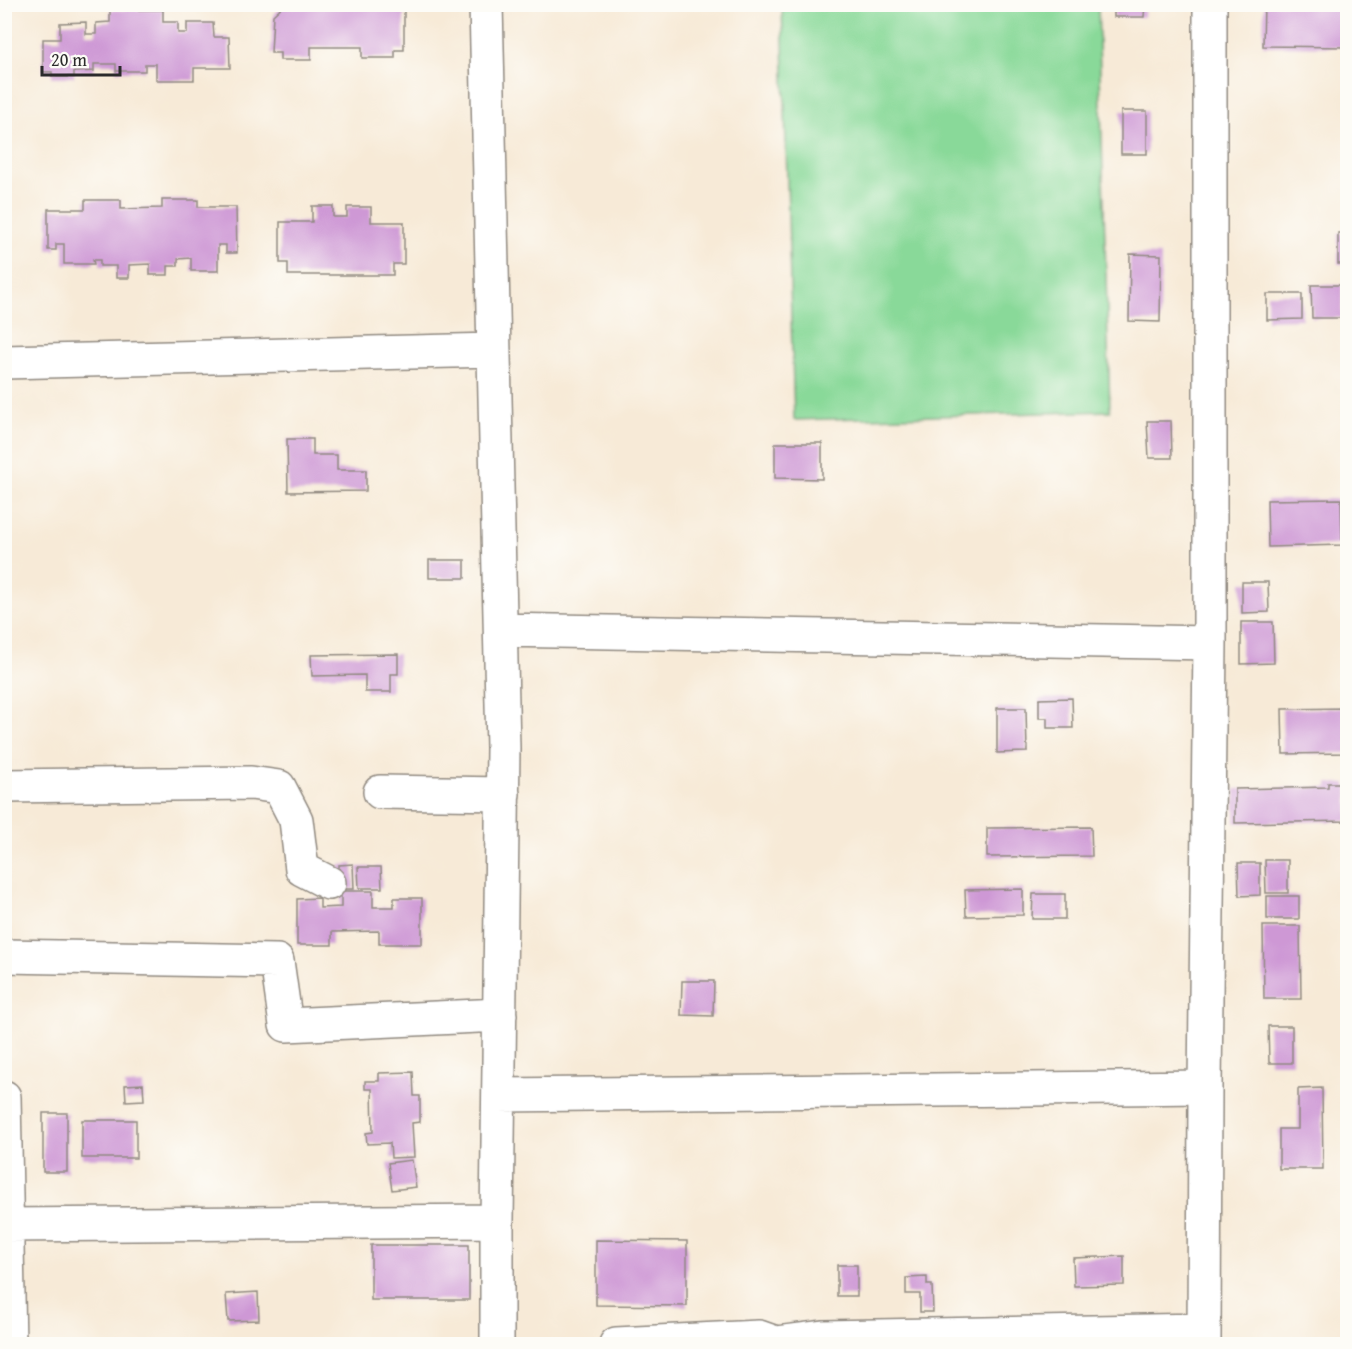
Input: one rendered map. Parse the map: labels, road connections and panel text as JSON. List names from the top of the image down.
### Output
{
  "scale_bar": "20 m"
}
